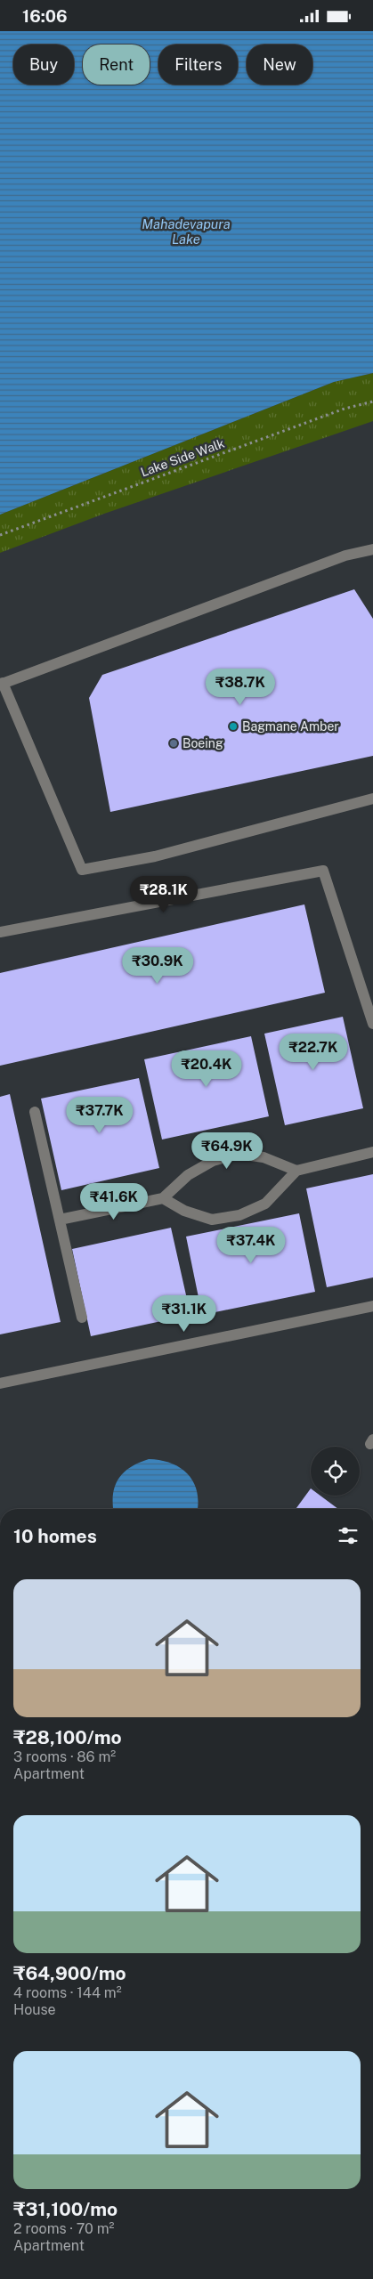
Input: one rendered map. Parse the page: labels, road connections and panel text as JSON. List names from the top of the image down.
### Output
{
  "streets": {
    "path": ["Lake Side Walk"]
  },
  "water": ["Mahadevapura Lake"],
  "places": ["Bagmane Amber", "Boeing"],
  "page": {
    "status": "16:06",
    "chip": [
      "Buy",
      "Rent",
      "Filters",
      "New"
    ],
    "price": [
      "₹38.7K",
      "₹28.1K",
      "₹30.9K",
      "₹22.7K",
      "₹20.4K",
      "₹37.7K",
      "₹64.9K",
      "₹41.6K",
      "₹37.4K",
      "₹31.1K"
    ],
    "heading": "10 homes",
    "list": [
      {
        "name": "₹28,100/mo",
        "note": "3 rooms · 86 m² · Apartment"
      },
      {
        "name": "₹64,900/mo",
        "note": "4 rooms · 144 m² · House"
      },
      {
        "name": "₹31,100/mo",
        "note": "2 rooms · 70 m² · Apartment"
      }
    ]
  }
}
